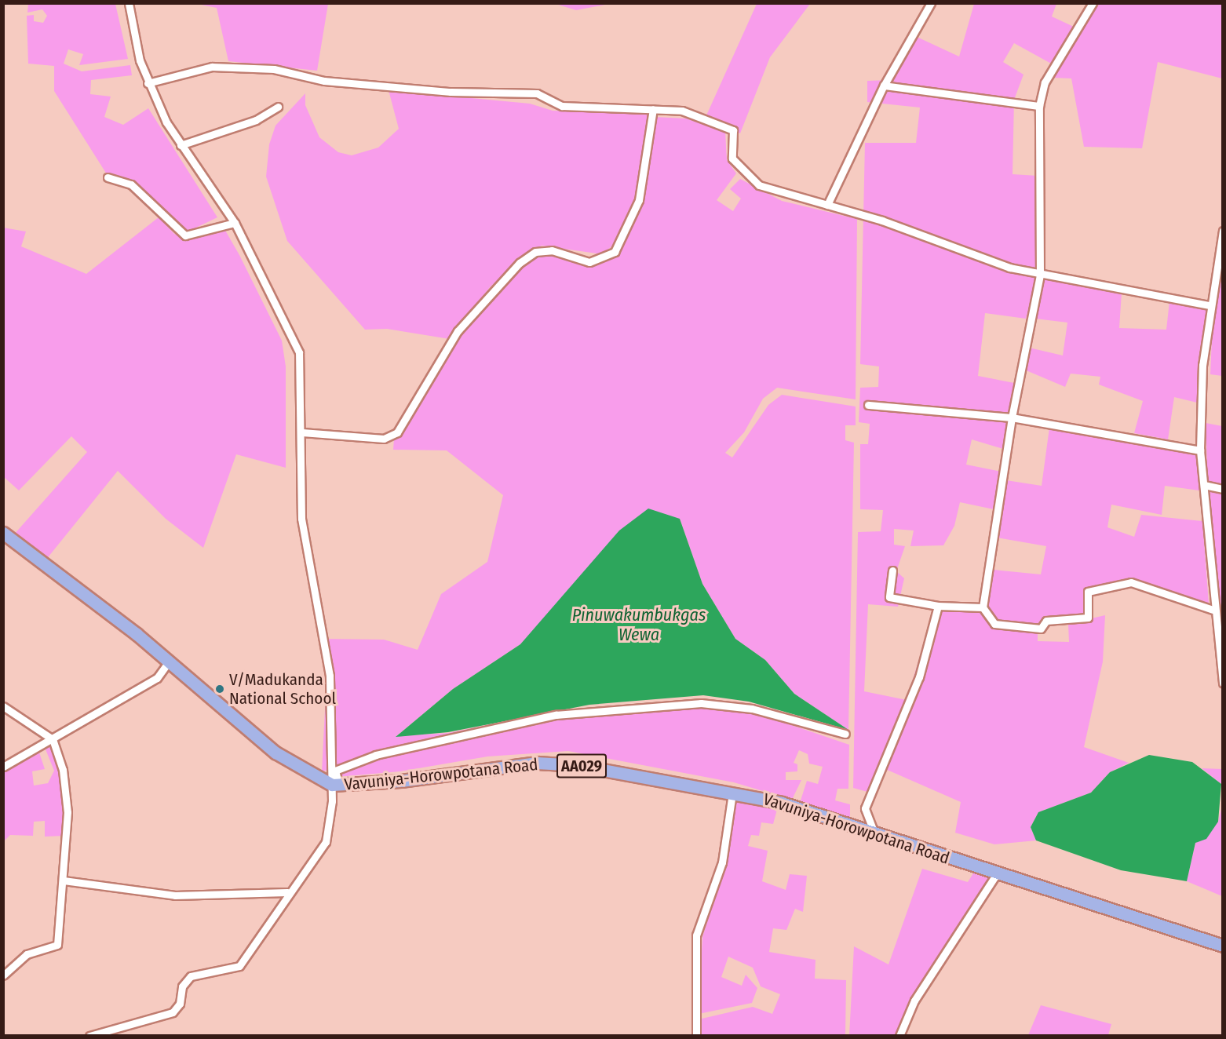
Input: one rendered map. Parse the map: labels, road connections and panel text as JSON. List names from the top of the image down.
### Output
{
  "streets": {
    "highway": ["AA029", "Vavuniya-Horowpotana Road"]
  },
  "water": ["Pinuwakumbukgas Wewa"],
  "places": ["V/Madukanda National School"]
}
